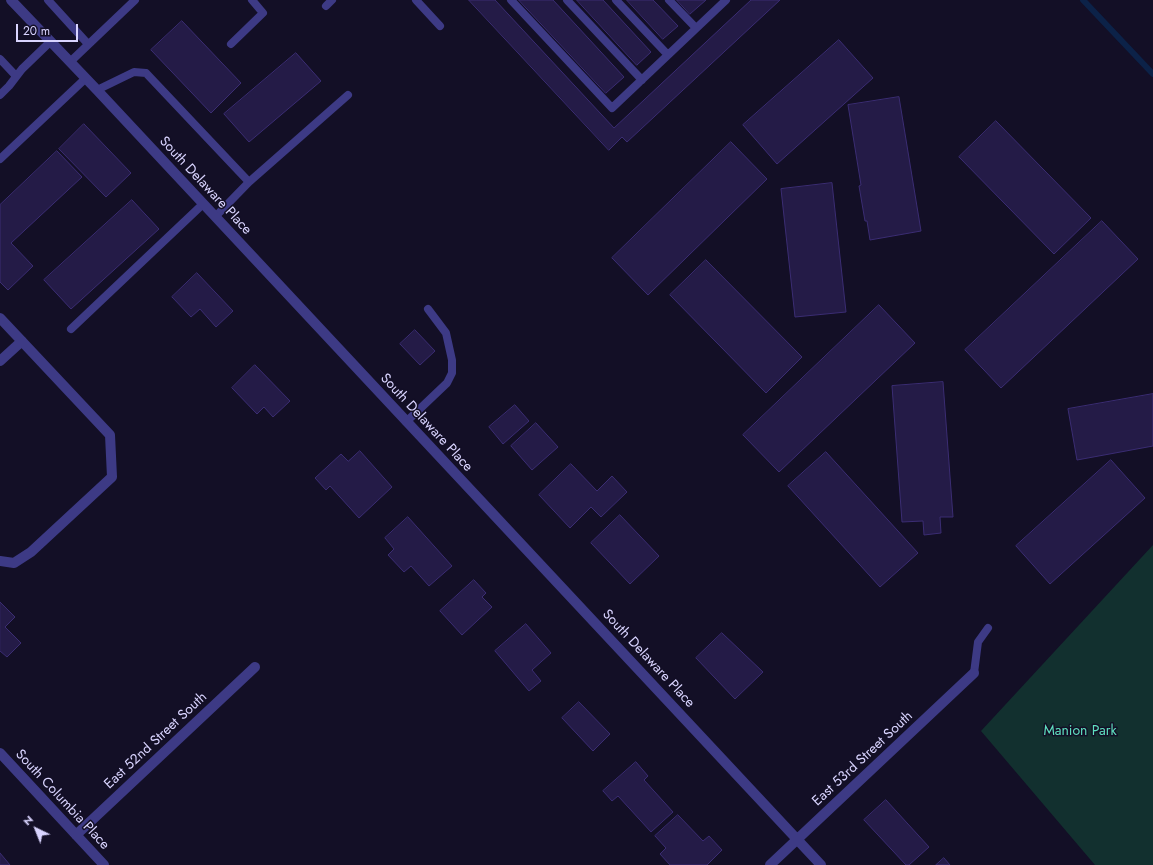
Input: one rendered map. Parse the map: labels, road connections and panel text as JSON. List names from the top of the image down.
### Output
{
  "streets": {
    "street": [
      "South Delaware Place",
      "East 52nd Street South",
      "East 53rd Street South",
      "South Columbia Place"
    ]
  },
  "crossings": [
    ["South Delaware Place", "East 53rd Street South"],
    ["East 52nd Street South", "South Columbia Place"]
  ],
  "parks": ["Manion Park"],
  "scale_bar": "20 m",
  "north": "top left"
}
